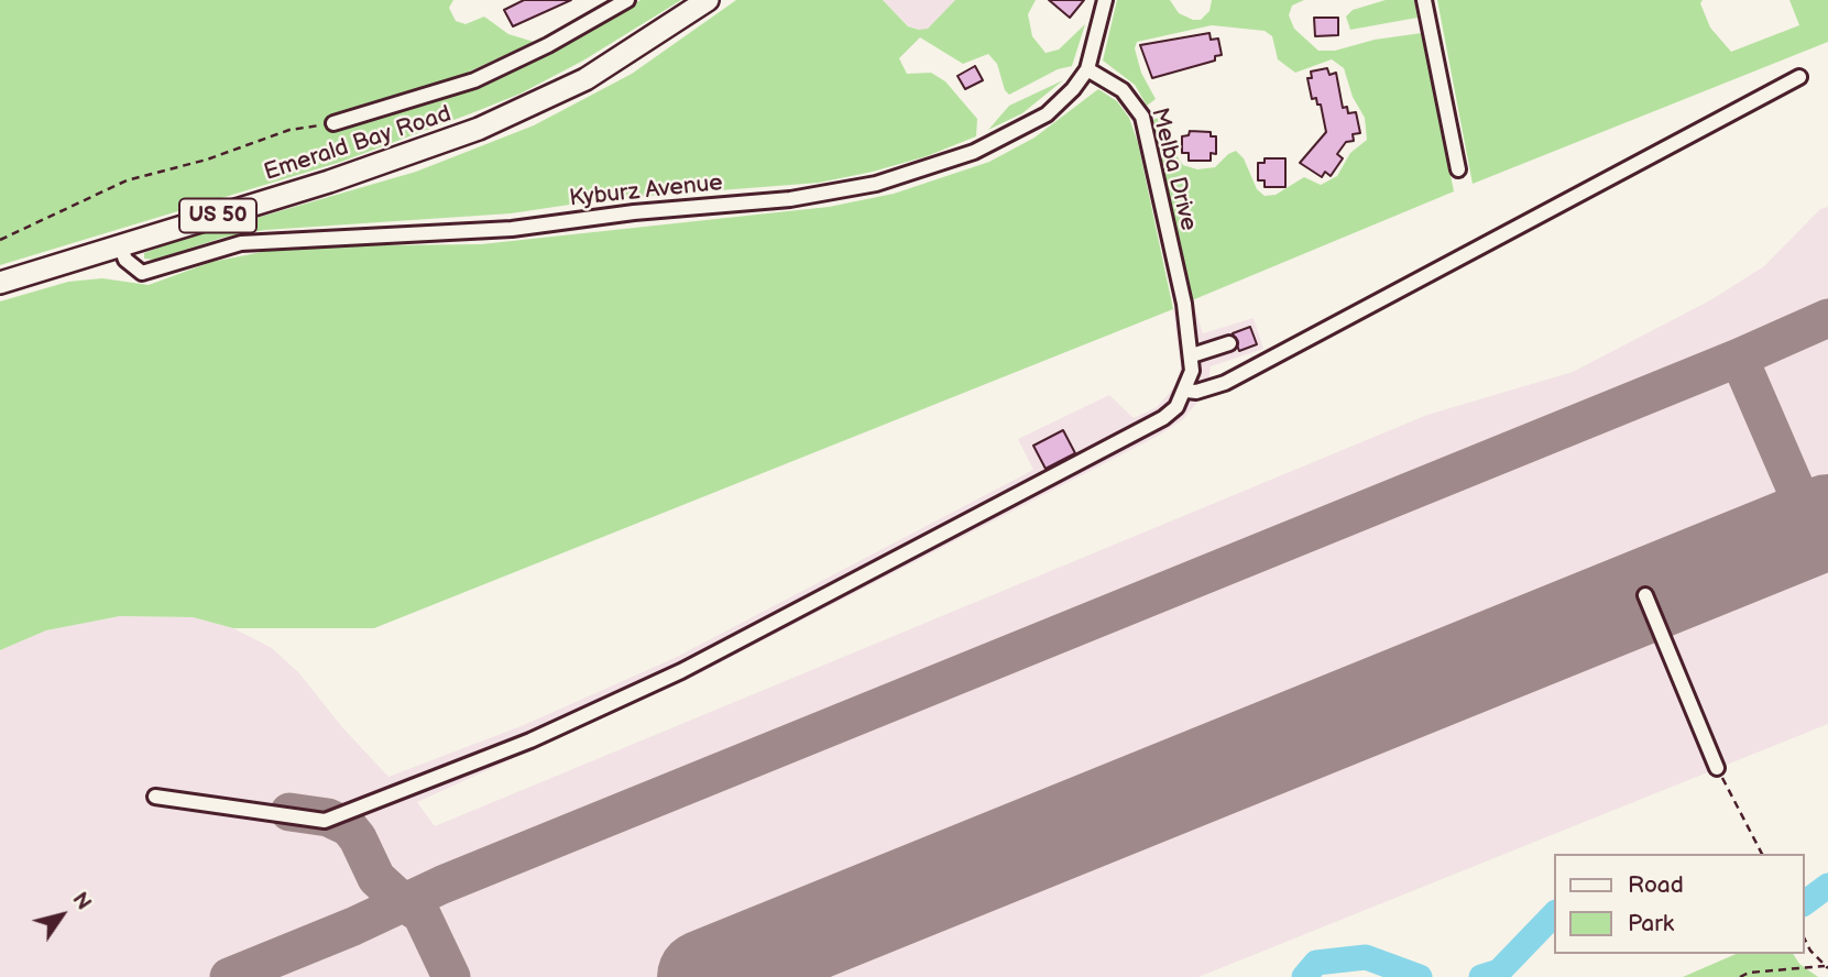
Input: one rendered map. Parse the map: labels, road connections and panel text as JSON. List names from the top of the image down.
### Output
{
  "streets": {
    "highway": ["Emerald Bay Road", "US 50"],
    "street": ["Melba Drive", "Kyburz Avenue"]
  },
  "crossings": [
    ["Emerald Bay Road", "Kyburz Avenue"],
    ["Melba Drive", "Kyburz Avenue"]
  ],
  "legend": ["Road", "Park"],
  "north": "top right"
}
